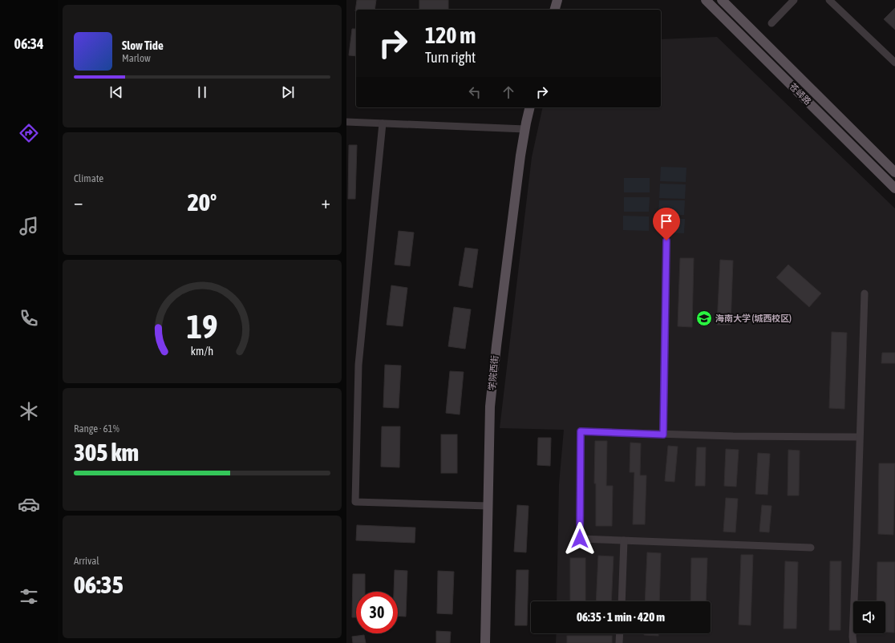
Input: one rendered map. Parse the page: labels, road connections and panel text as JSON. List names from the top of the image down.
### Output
{
  "streets": {
    "main road": ["苍峄路", "学院西街"]
  },
  "places": {
    "school or university": ["海南大学 (城西校区)"]
  },
  "page": {
    "tabs": "06:34",
    "turn": ["120 m", "Turn right"],
    "song": ["Slow Tide", "Marlow"],
    "tile": [
      "Climate",
      ["Range · 61%", "305 km"],
      ["Arrival", "06:35"]
    ],
    "heat": ["−", "20°", "+"],
    "limit": "30",
    "trip": "06:35 · 1 min · 420 m",
    "gauge": ["19", "km/h"]
  }
}
